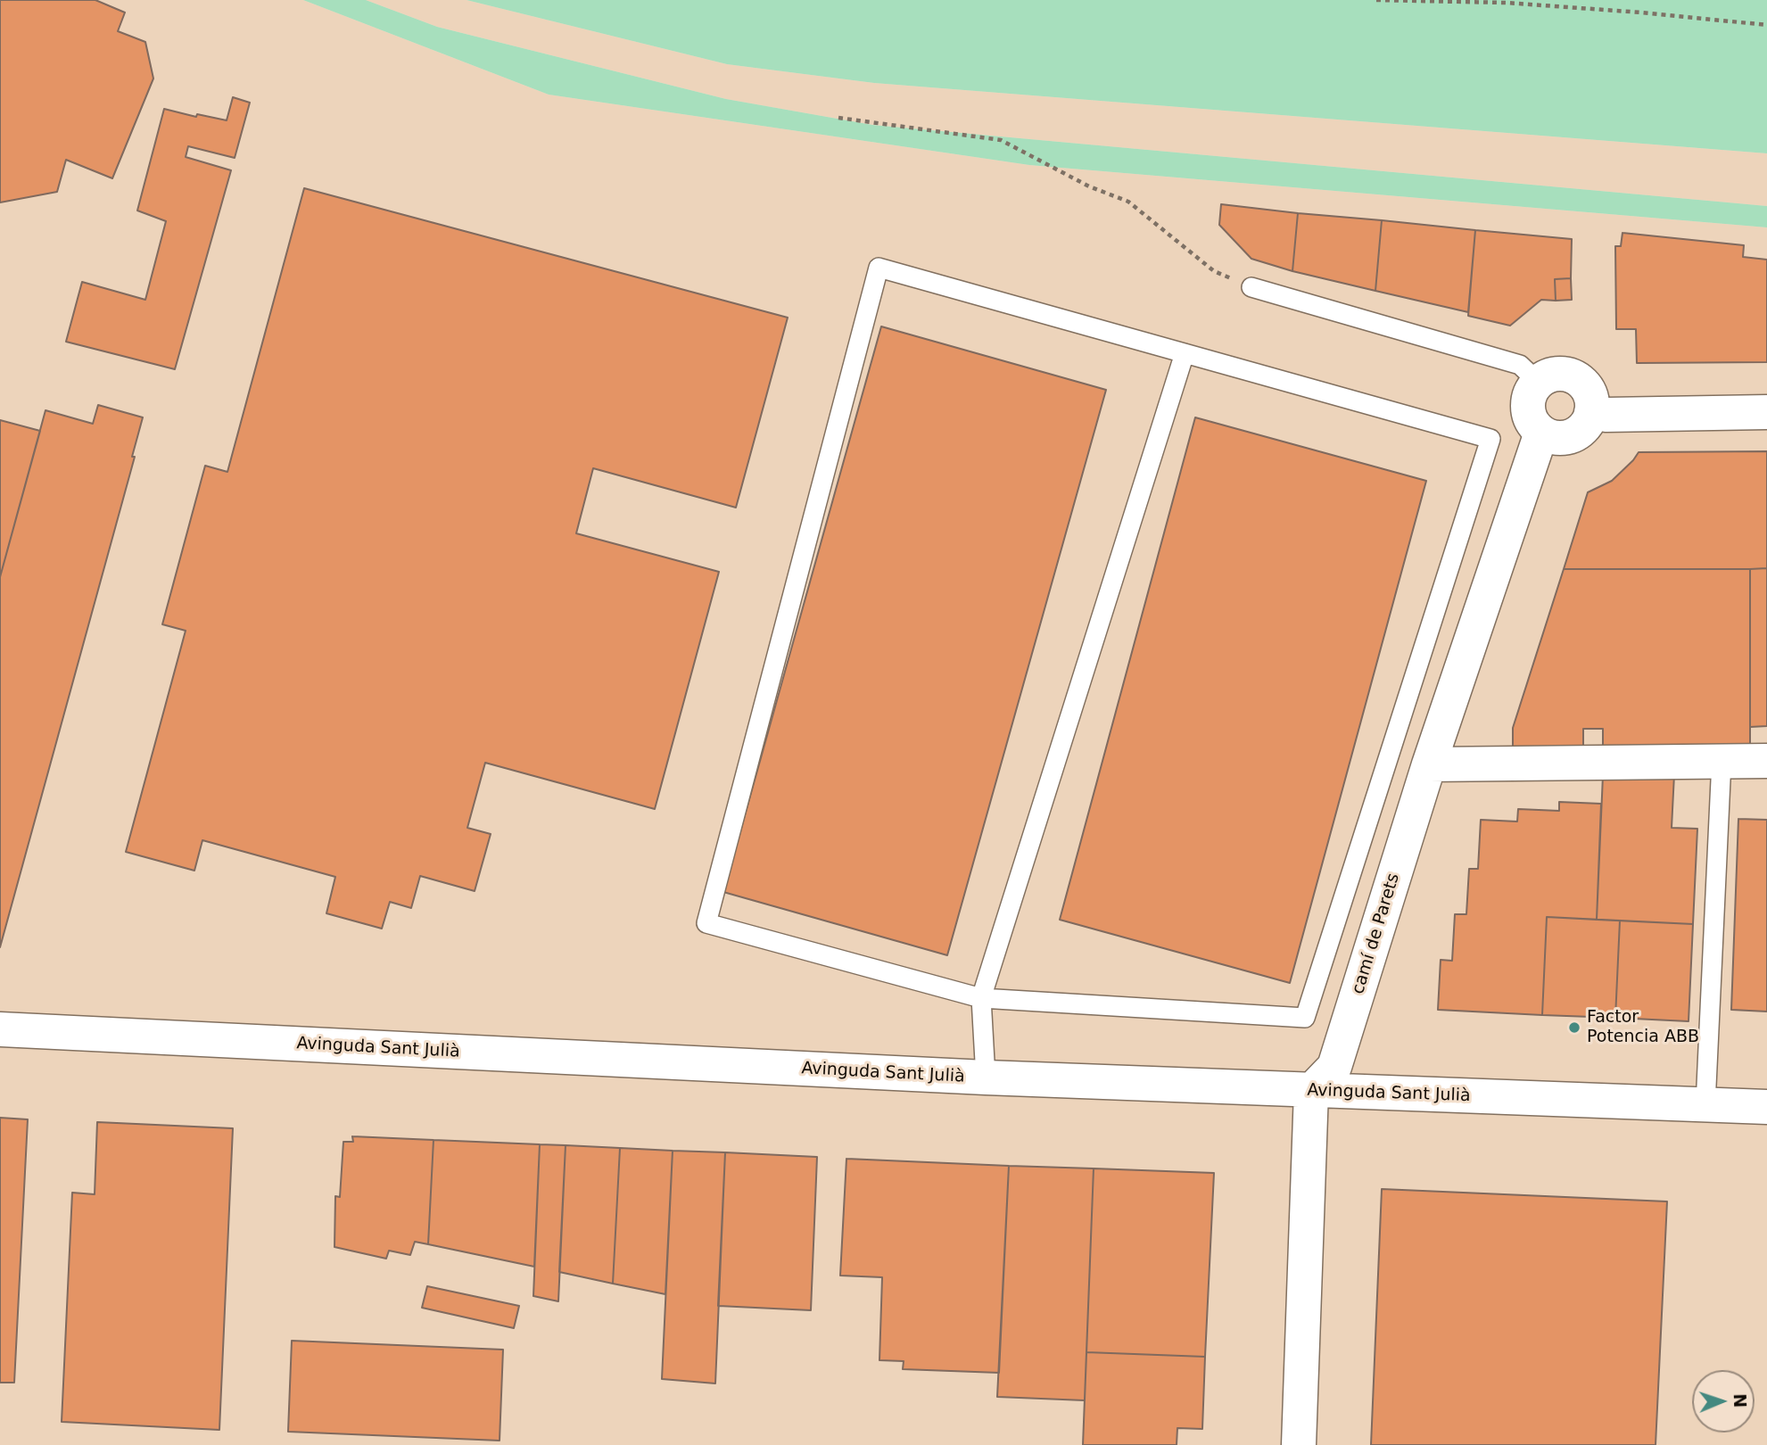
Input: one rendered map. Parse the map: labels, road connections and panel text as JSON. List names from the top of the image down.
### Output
{
  "streets": {
    "street": ["camí de Parets", "Avinguda Sant Julià"]
  },
  "crossings": [
    ["camí de Parets", "Avinguda Sant Julià"]
  ],
  "places": ["Factor Potencia ABB"],
  "north": "right"
}
